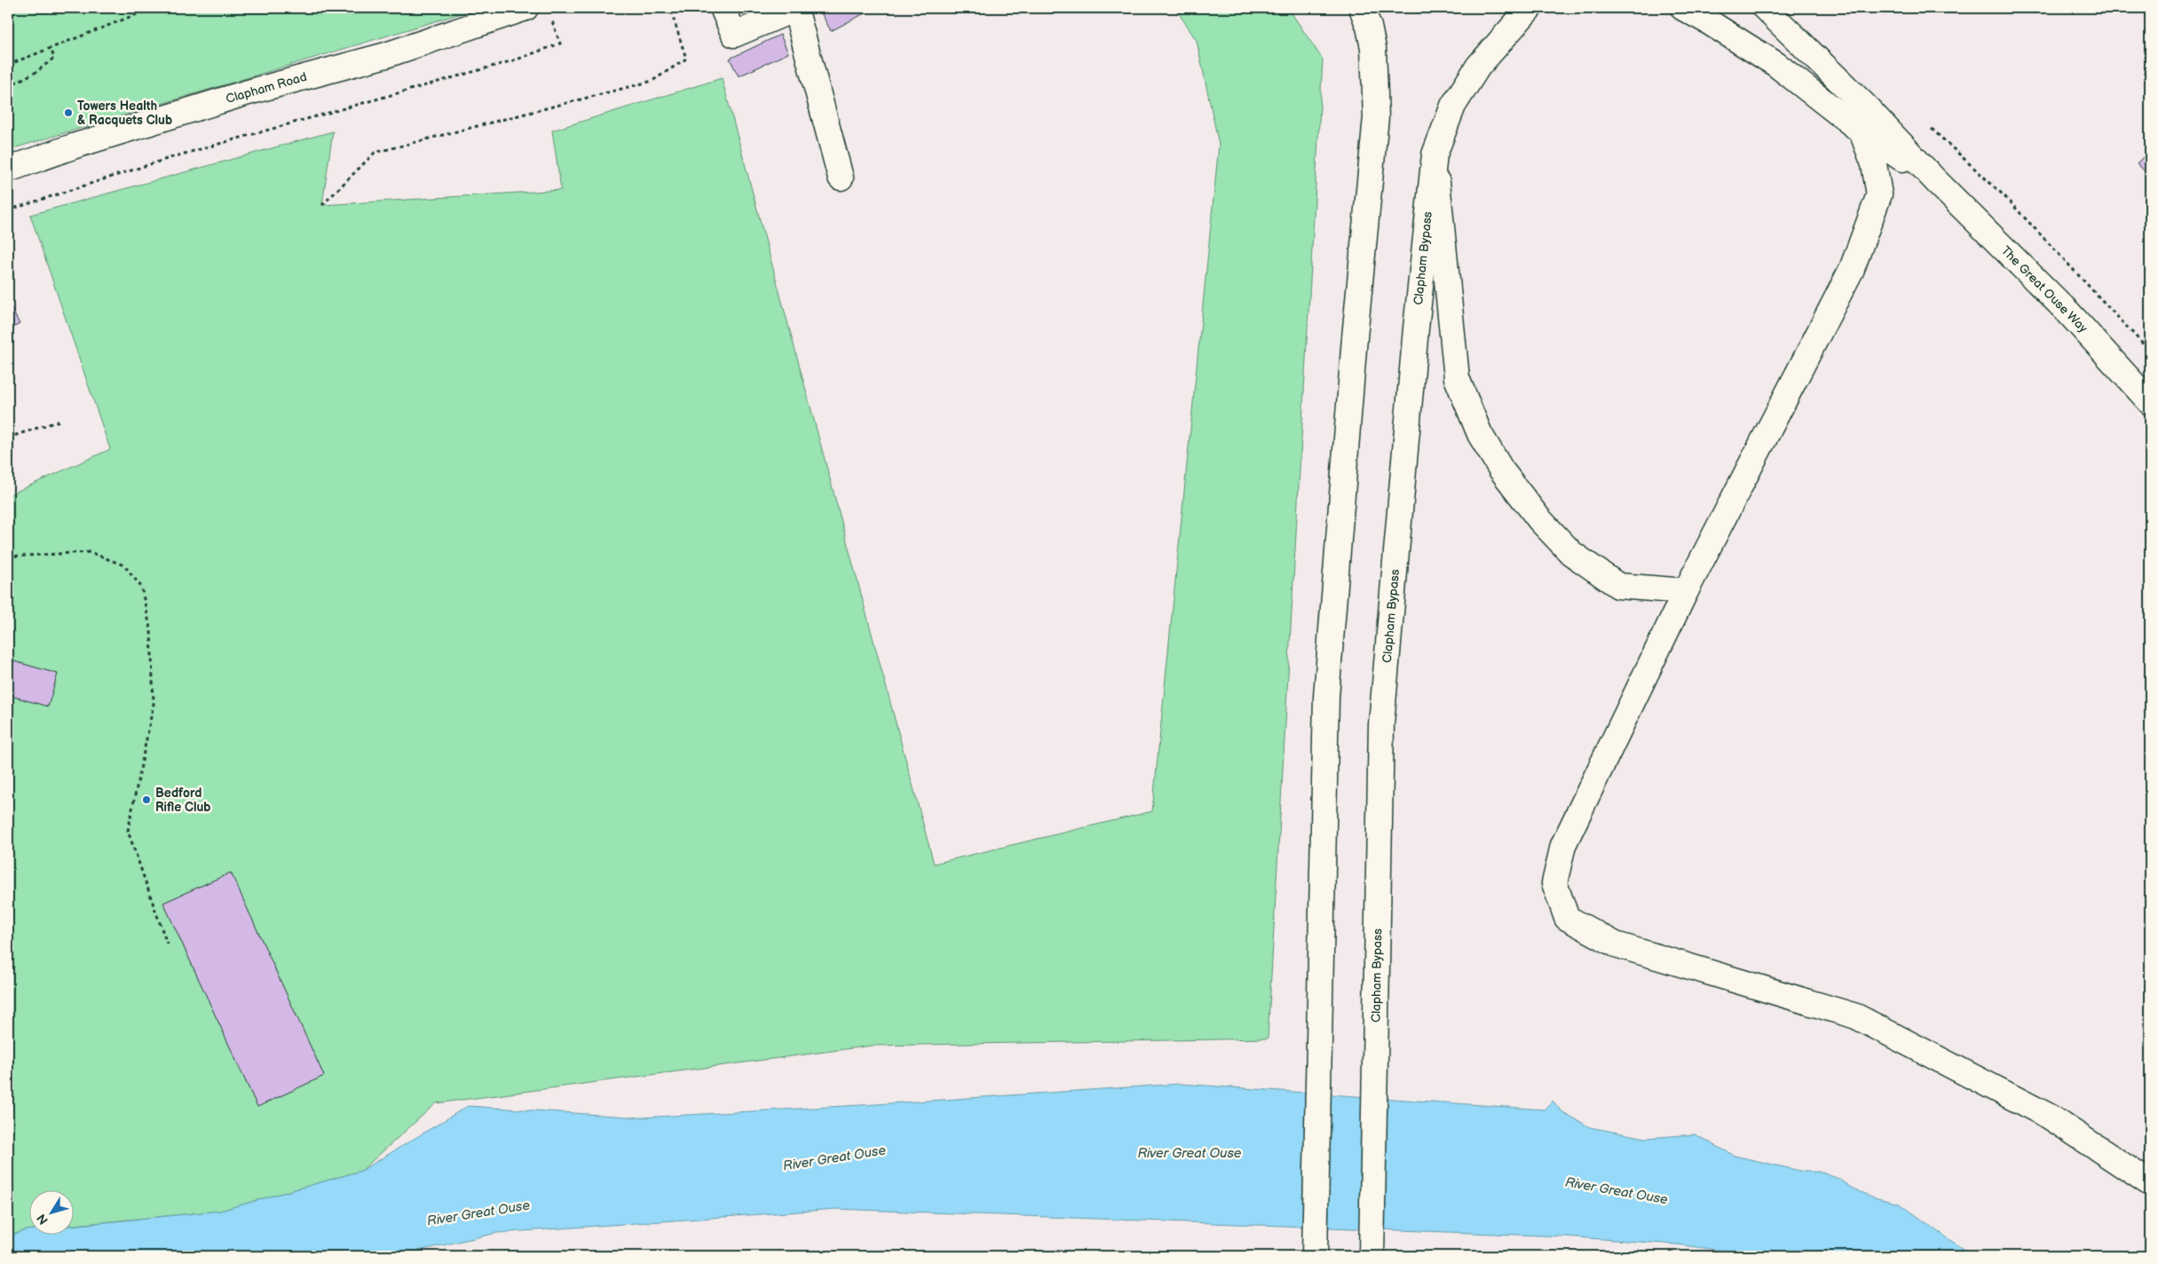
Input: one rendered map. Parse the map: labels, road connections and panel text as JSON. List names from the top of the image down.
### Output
{
  "streets": {
    "main road": ["Clapham Road", "Clapham Bypass", "The Great Ouse Way"]
  },
  "water": ["River Great Ouse"],
  "places": ["Towers Health & Racquets Club", "Bedford Rifle Club"],
  "north": "bottom left"
}
